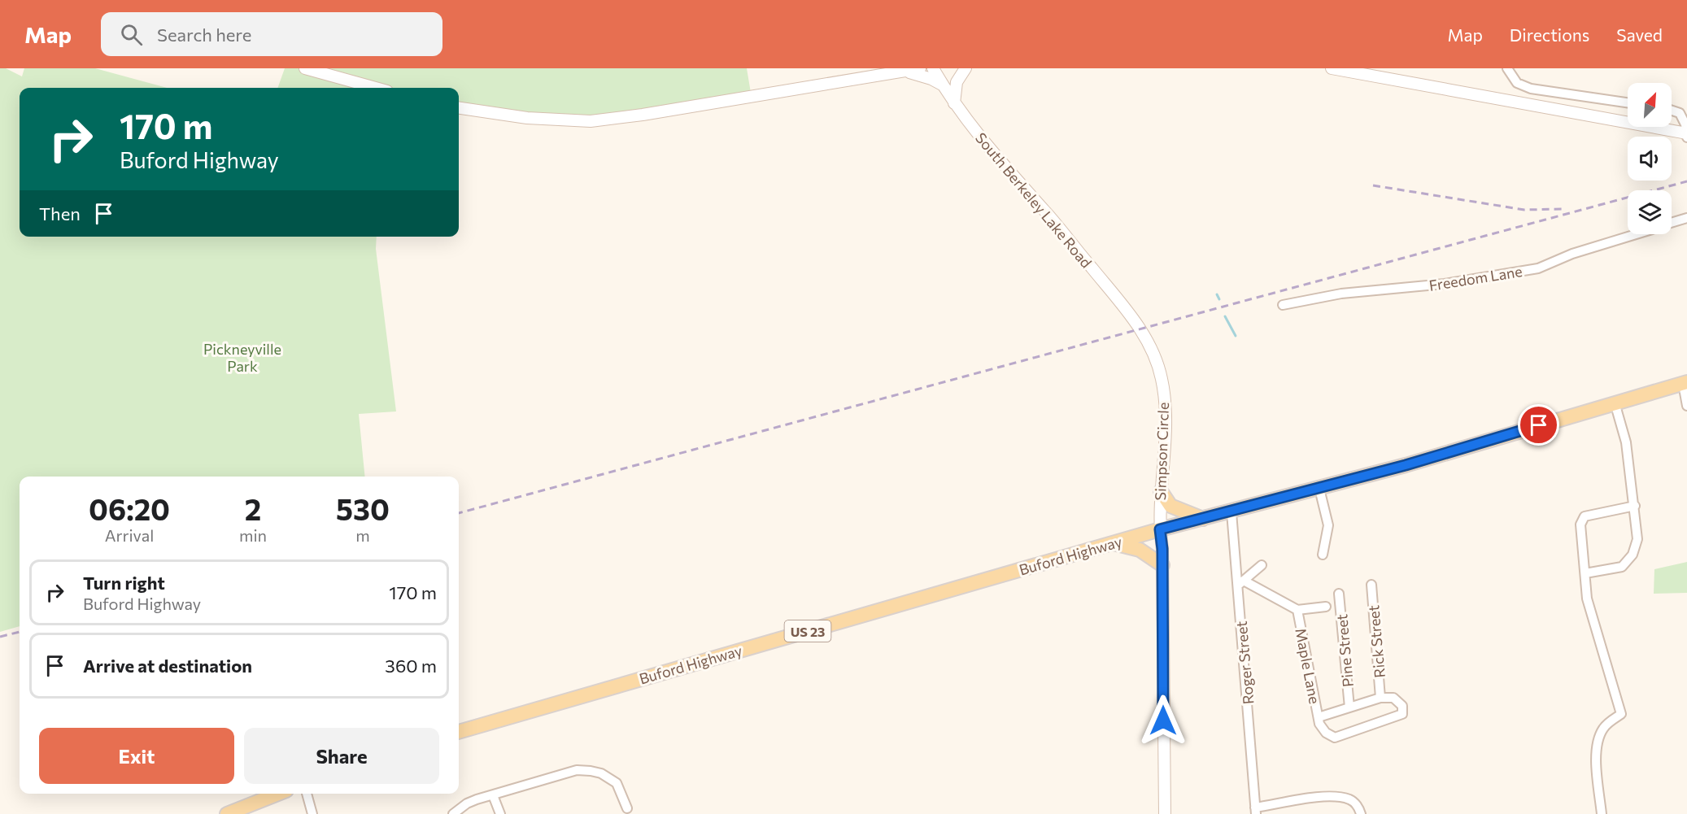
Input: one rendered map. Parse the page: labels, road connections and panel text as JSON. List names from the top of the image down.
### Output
{
  "streets": {
    "main road": ["Buford Highway", "US 23"],
    "street": [
      "South Berkeley Lake Road",
      "Freedom Lane",
      "Simpson Circle",
      "Rick Street",
      "Pine Street",
      "Roger Street",
      "Maple Lane"
    ]
  },
  "crossings": [
    ["South Berkeley Lake Road", "Simpson Circle"],
    ["Simpson Circle", "Buford Highway"],
    ["Buford Highway", "Roger Street"],
    ["Rick Street", "Maple Lane"],
    ["Pine Street", "Maple Lane"],
    ["Roger Street", "Maple Lane"]
  ],
  "parks": ["Pickneyville Park"],
  "north": "top right",
  "page": {
    "header": "Map",
    "search": "Search here",
    "nav": ["Map", "Directions", "Saved"],
    "turn": ["170 m", "Buford Highway"],
    "then": "Then",
    "eta": [
      "06:20",
      "Arrival",
      "2",
      "min",
      "530",
      "m"
    ],
    "list": [
      {
        "name": "Turn right",
        "note": "Buford Highway",
        "value": "170 m"
      },
      {
        "name": "Arrive at destination",
        "value": "360 m"
      }
    ],
    "buttons": ["Exit", "Share"]
  }
}
